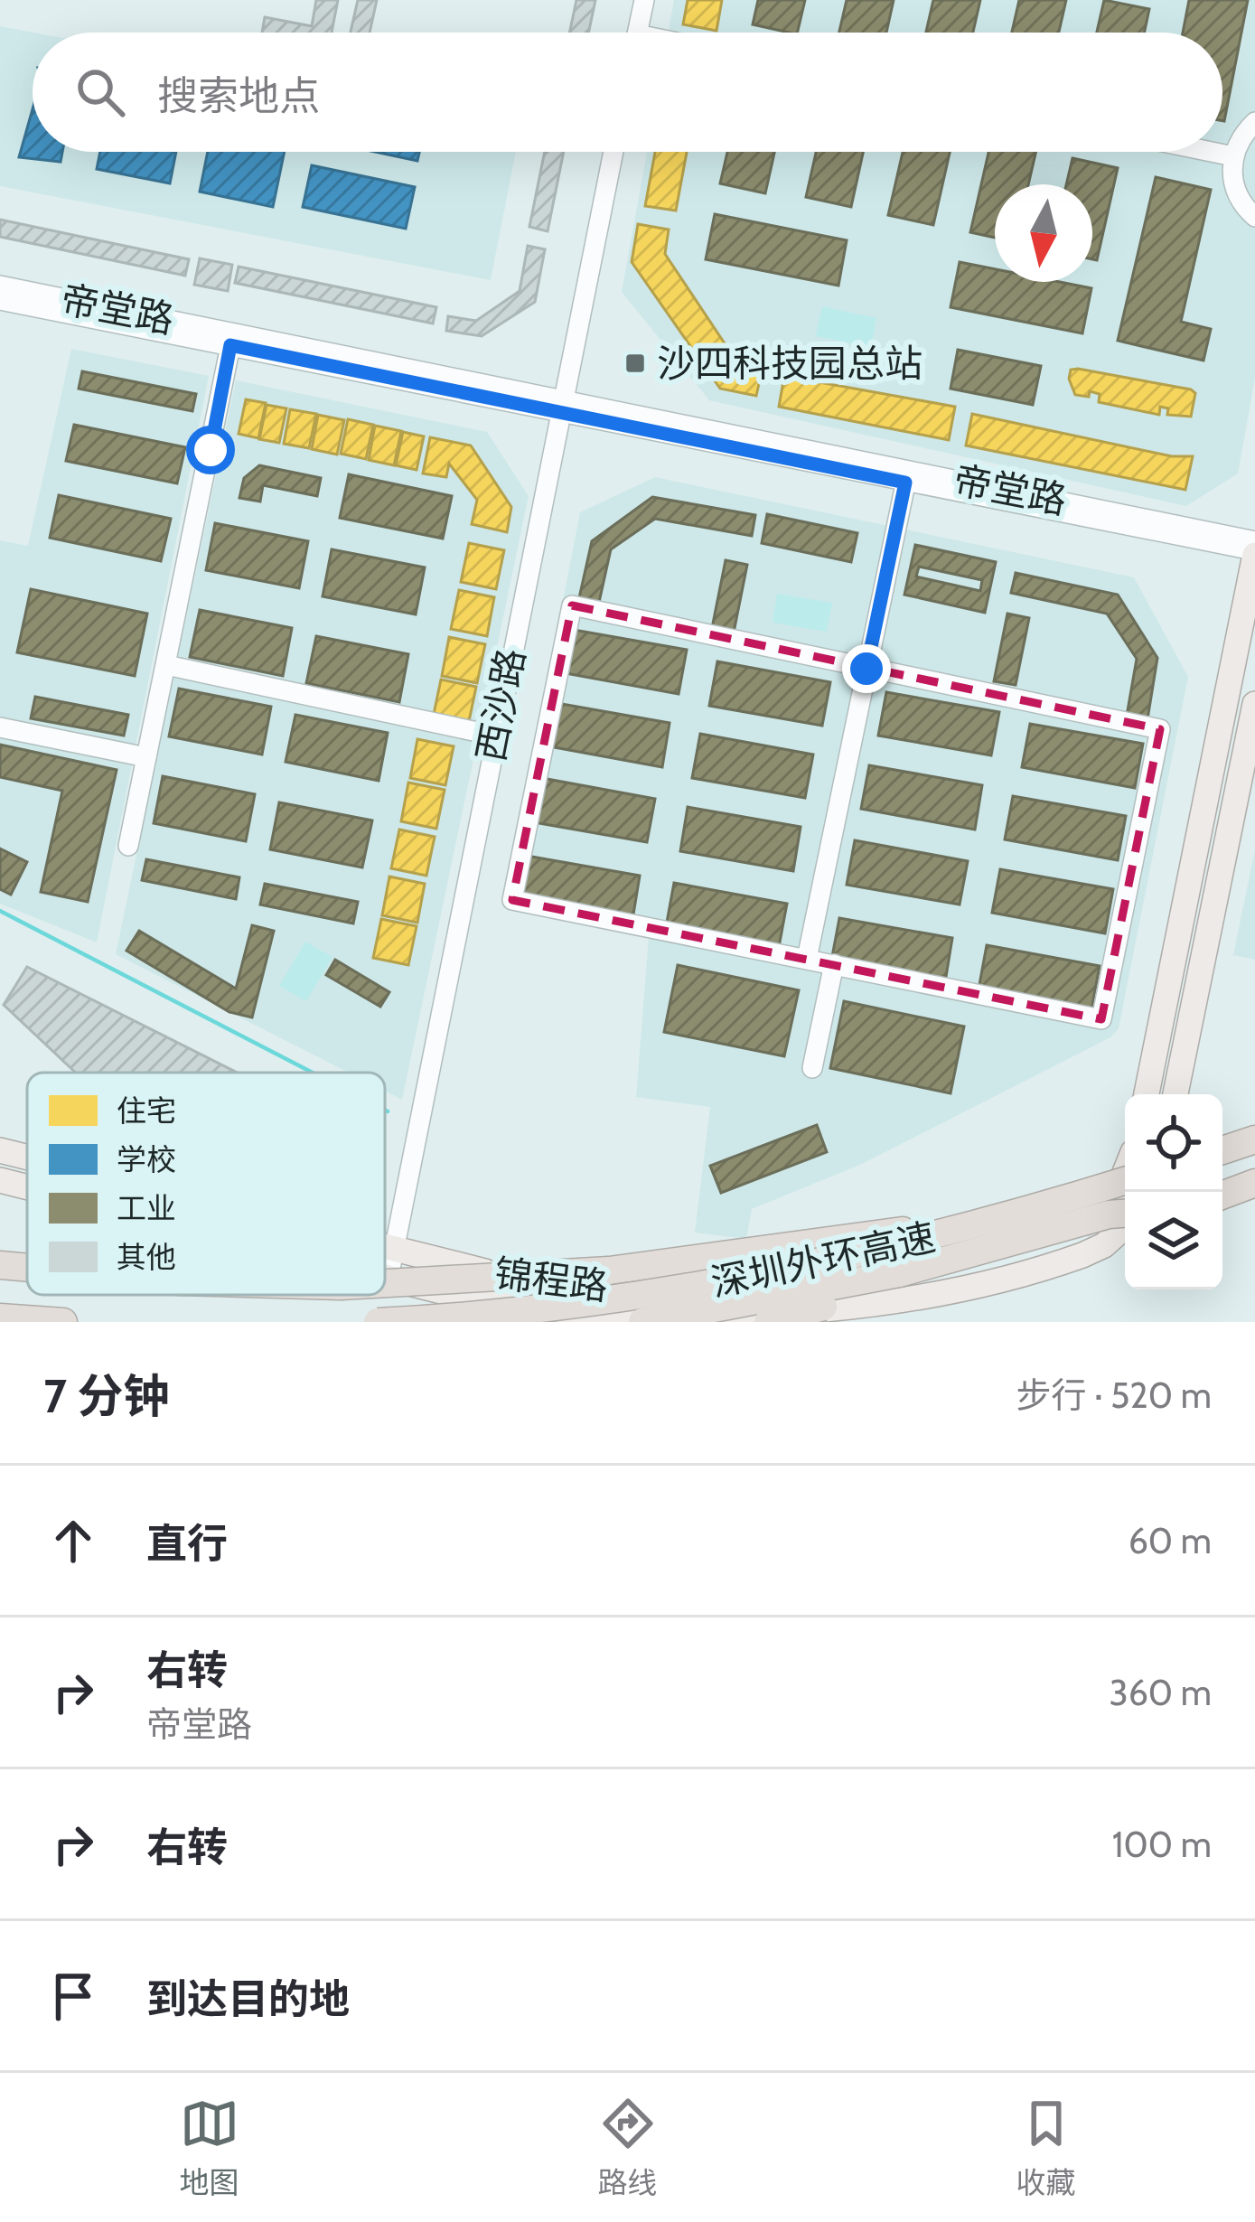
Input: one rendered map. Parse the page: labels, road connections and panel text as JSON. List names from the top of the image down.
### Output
{
  "streets": {
    "highway": ["深圳外环高速"],
    "main road": ["锦程路"],
    "street": ["帝堂路", "西沙路"]
  },
  "crossings": [
    ["帝堂路", "西沙路"],
    ["西沙路", "锦程路"]
  ],
  "places": {
    "transit": ["沙四科技园总站"]
  },
  "legend": [
    "住宅",
    "学校",
    "工业",
    "其他"
  ],
  "north": "bottom",
  "page": {
    "search": "搜索地点",
    "heading": ["7 分钟", "步行 · 520 m"],
    "list": [
      ["直行", "60 m"],
      ["右转", "帝堂路", "360 m"],
      ["右转", "100 m"],
      "到达目的地"
    ],
    "nav": ["地图", "路线", "收藏"]
  }
}
